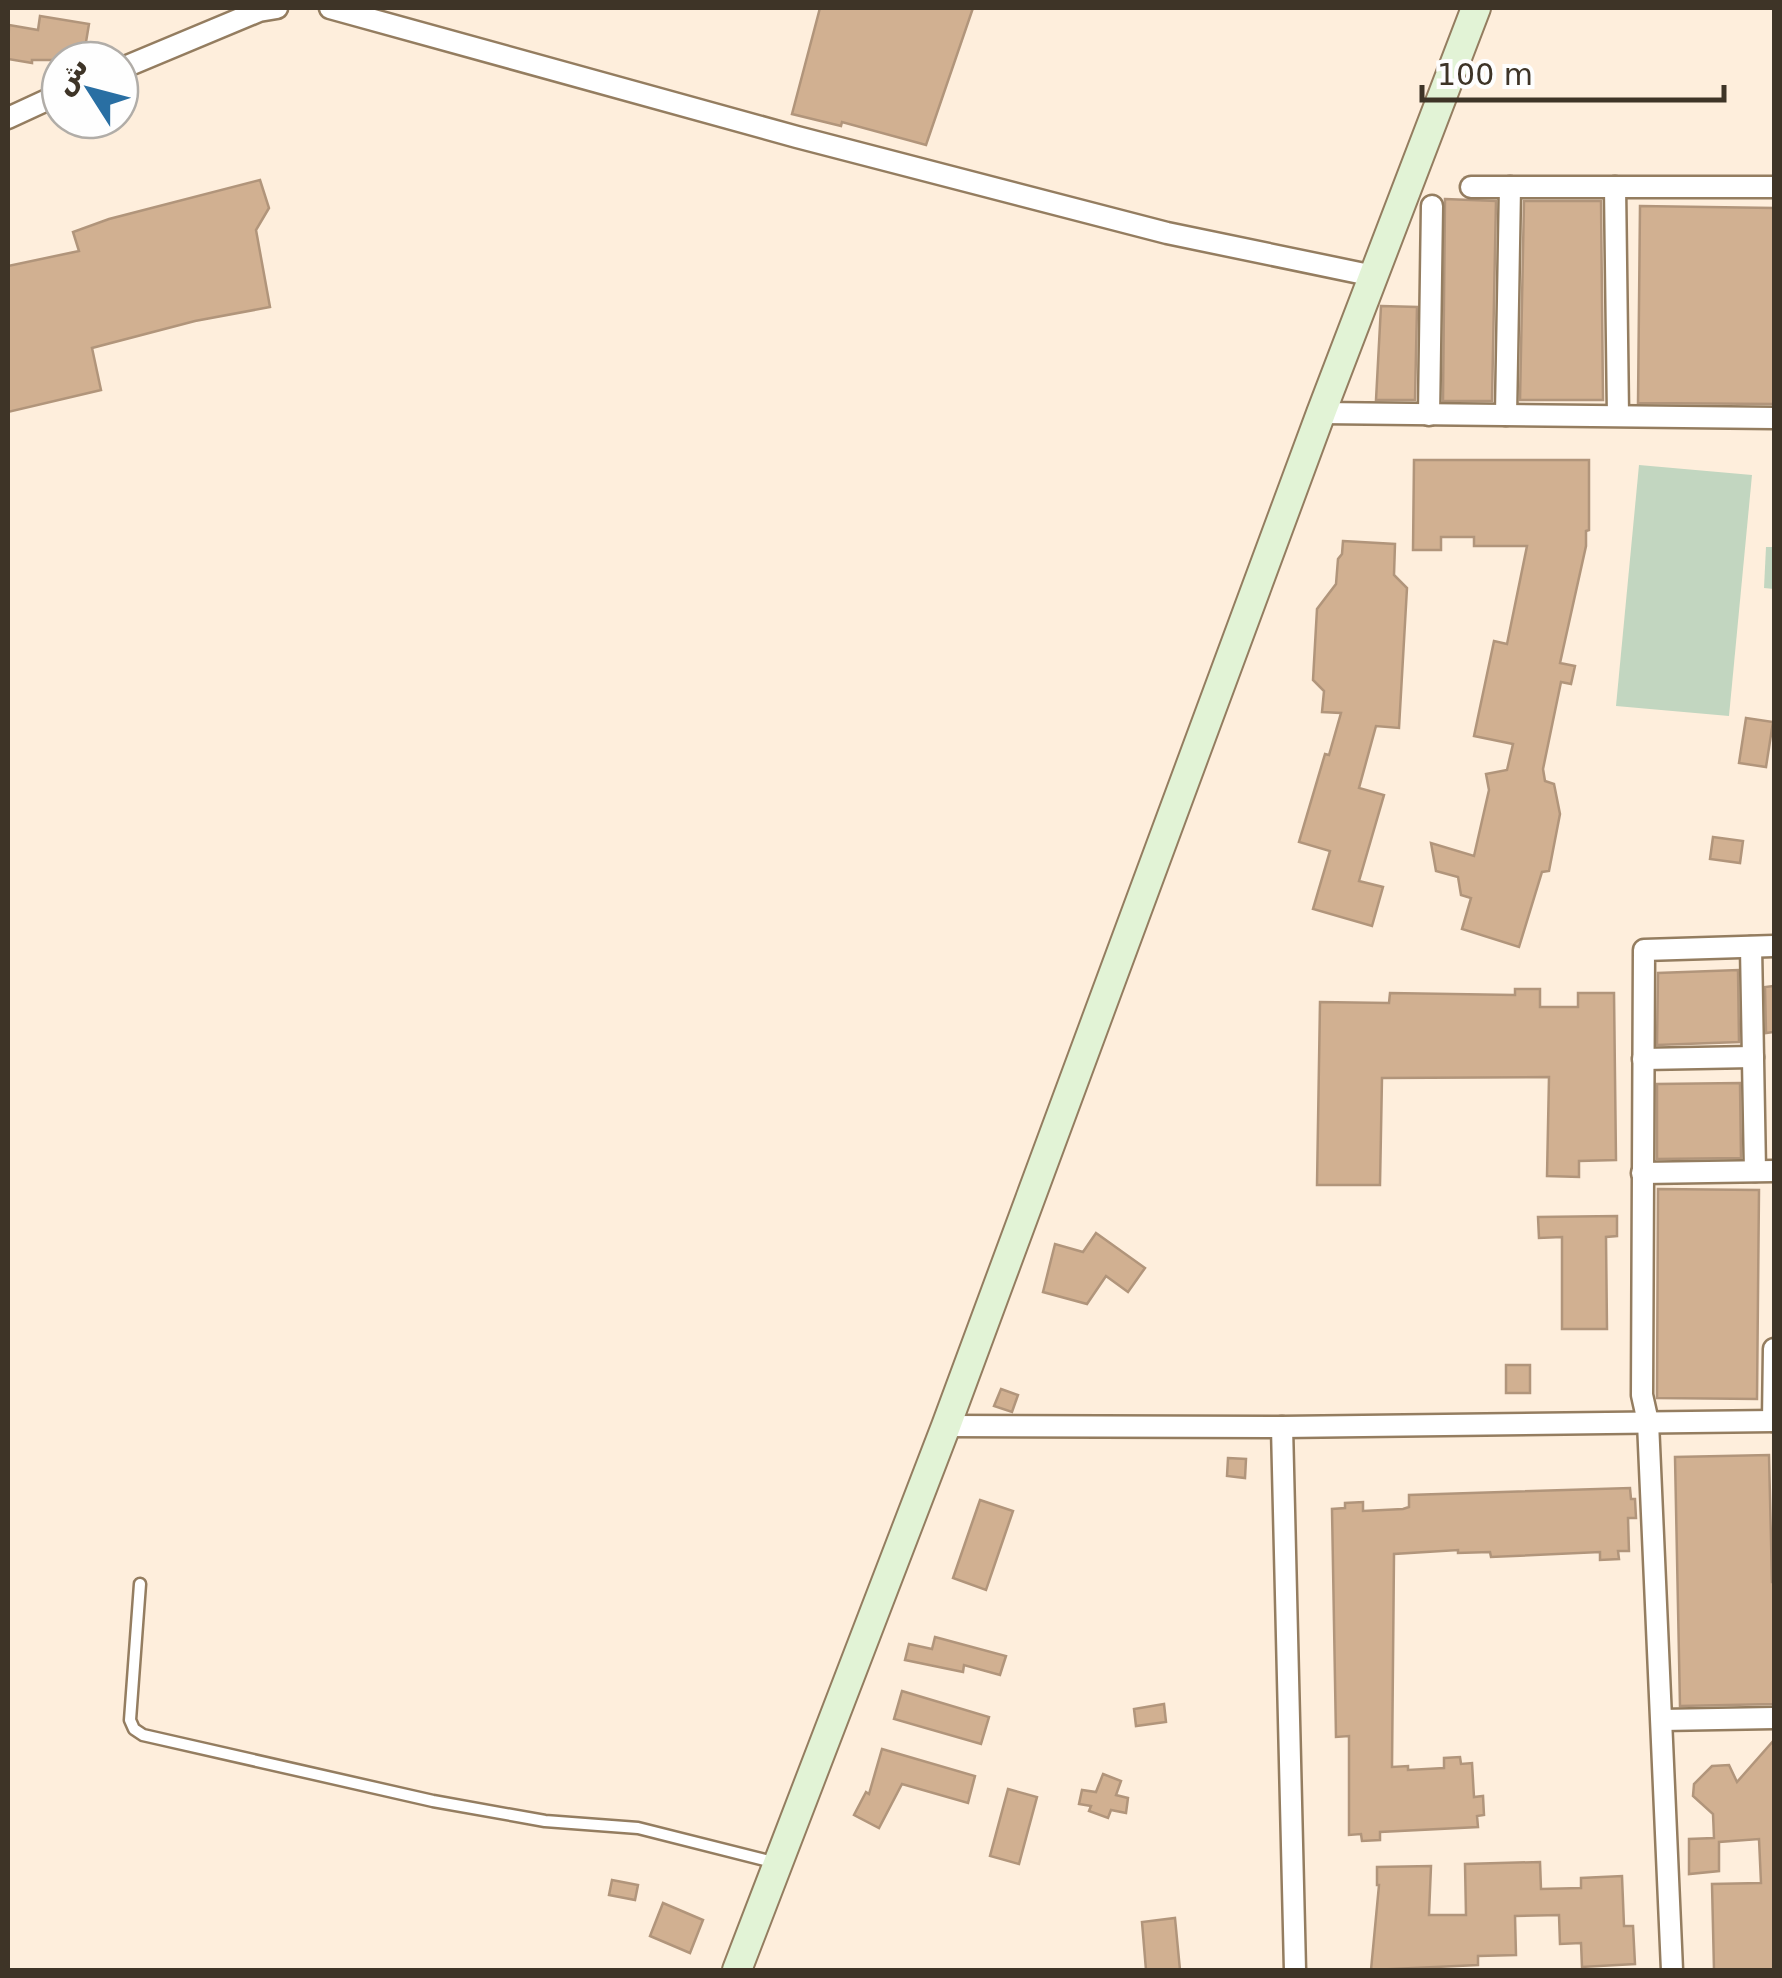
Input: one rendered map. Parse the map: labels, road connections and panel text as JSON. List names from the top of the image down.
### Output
{
  "scale_bar": "100 m",
  "north": "top left"
}
